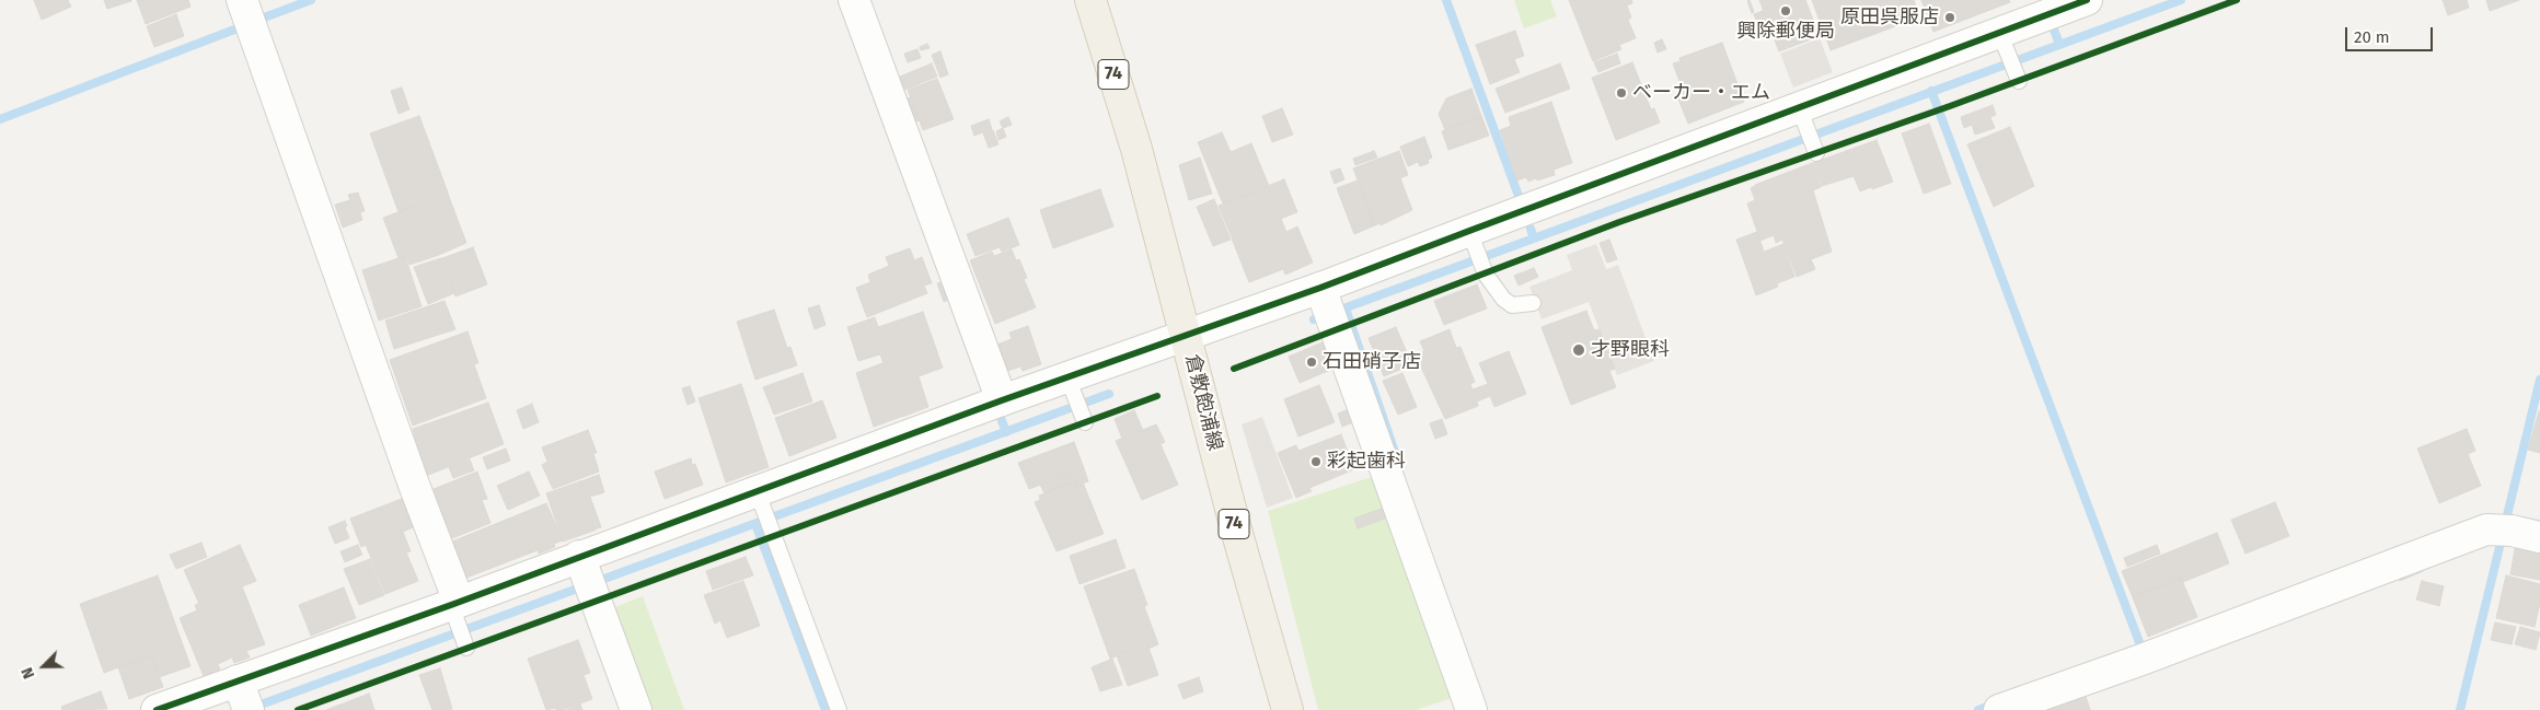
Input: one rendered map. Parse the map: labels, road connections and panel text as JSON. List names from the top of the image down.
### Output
{
  "streets": {
    "main road": ["74", "倉敷飽浦線"]
  },
  "places": [
    "興除郵便局",
    "原田呉服店",
    "ベーカー・エム",
    "才野眼科",
    "石田硝子店",
    "彩起歯科"
  ],
  "scale_bar": "20 m",
  "north": "bottom left"
}
